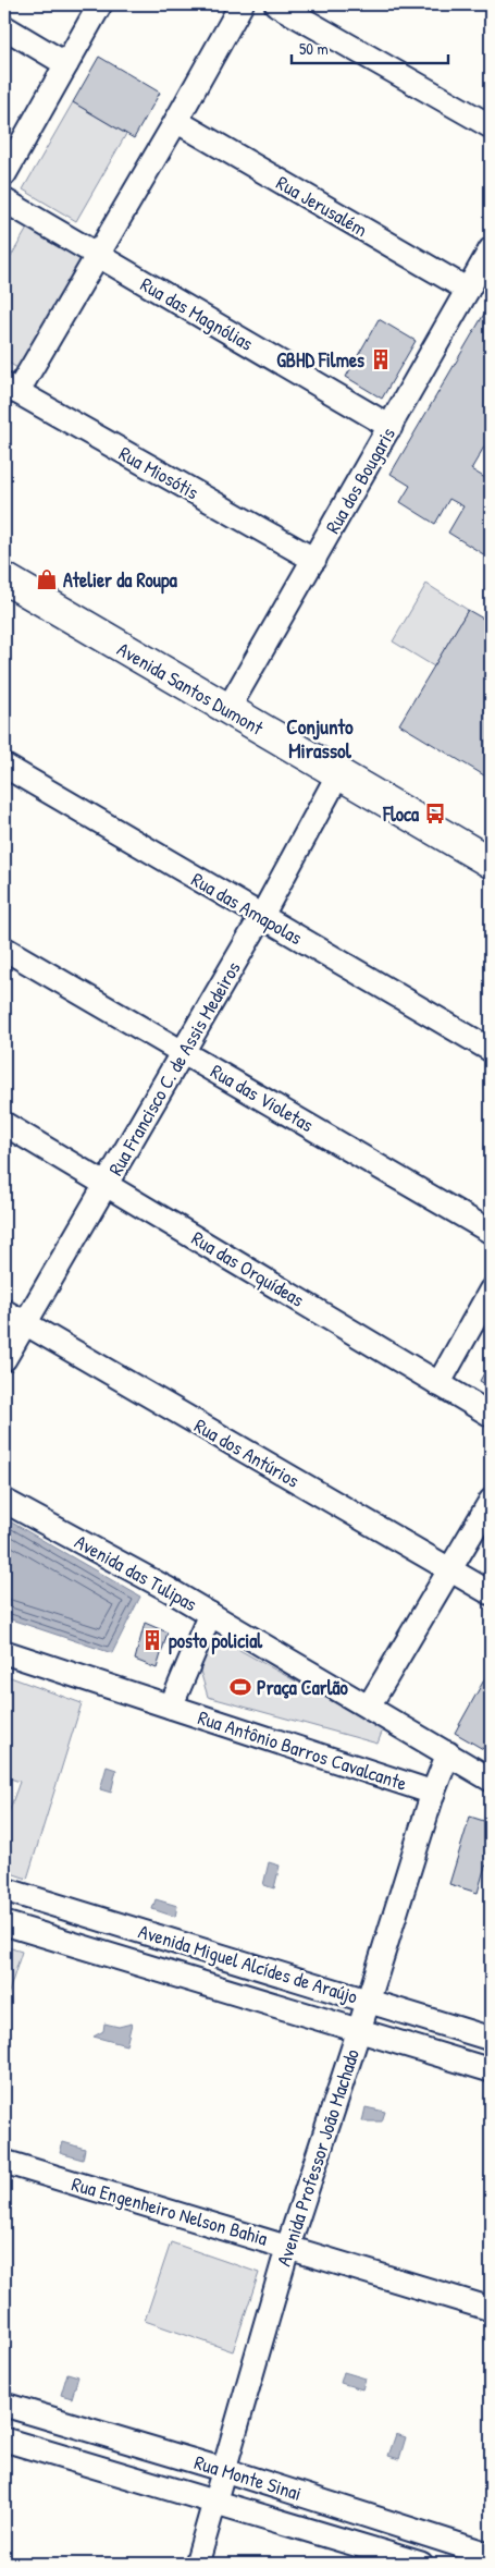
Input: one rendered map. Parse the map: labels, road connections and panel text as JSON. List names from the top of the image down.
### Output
{
  "streets": {
    "main road": ["Avenida Santos Dumont"],
    "street": [
      "Rua Jerusalém",
      "Rua das Magnólias",
      "Rua Miosótis",
      "Rua dos Bougaris",
      "Rua das Amapolas",
      "Rua Francisco C. de Assis Medeiros",
      "Rua das Violetas",
      "Rua das Orquídeas",
      "Rua dos Antúrios",
      "Avenida das Tulipas",
      "Rua Antônio Barros Cavalcante",
      "Avenida Miguel Alcídes de Araújo",
      "Avenida Professor João Machado",
      "Rua Engenheiro Nelson Bahia",
      "Rua Monte Sinai"
    ]
  },
  "crossings": [
    ["Rua Jerusalém", "Rua dos Bougaris"],
    ["Rua das Magnólias", "Rua dos Bougaris"],
    ["Rua Miosótis", "Rua dos Bougaris"],
    ["Rua dos Bougaris", "Avenida Santos Dumont"],
    ["Avenida Santos Dumont", "Rua Francisco C. de Assis Medeiros"],
    ["Rua das Amapolas", "Rua Francisco C. de Assis Medeiros"],
    ["Rua Francisco C. de Assis Medeiros", "Rua das Violetas"],
    ["Rua Francisco C. de Assis Medeiros", "Rua das Orquídeas"],
    ["Rua Francisco C. de Assis Medeiros", "Rua dos Antúrios"],
    ["Avenida das Tulipas", "Rua Antônio Barros Cavalcante"],
    ["Avenida das Tulipas", "Avenida Professor João Machado"],
    ["Rua Antônio Barros Cavalcante", "Avenida Professor João Machado"],
    ["Avenida Miguel Alcídes de Araújo", "Avenida Professor João Machado"],
    ["Avenida Professor João Machado", "Rua Engenheiro Nelson Bahia"],
    ["Avenida Professor João Machado", "Rua Monte Sinai"]
  ],
  "districts": ["Conjunto Mirassol"],
  "places": {
    "building": ["GBHD Filmes", "posto policial"],
    "shop": ["Atelier da Roupa"],
    "bus stop": ["Floca"],
    "sports": ["Praça Carlão"]
  },
  "scale_bar": "50 m"
}
